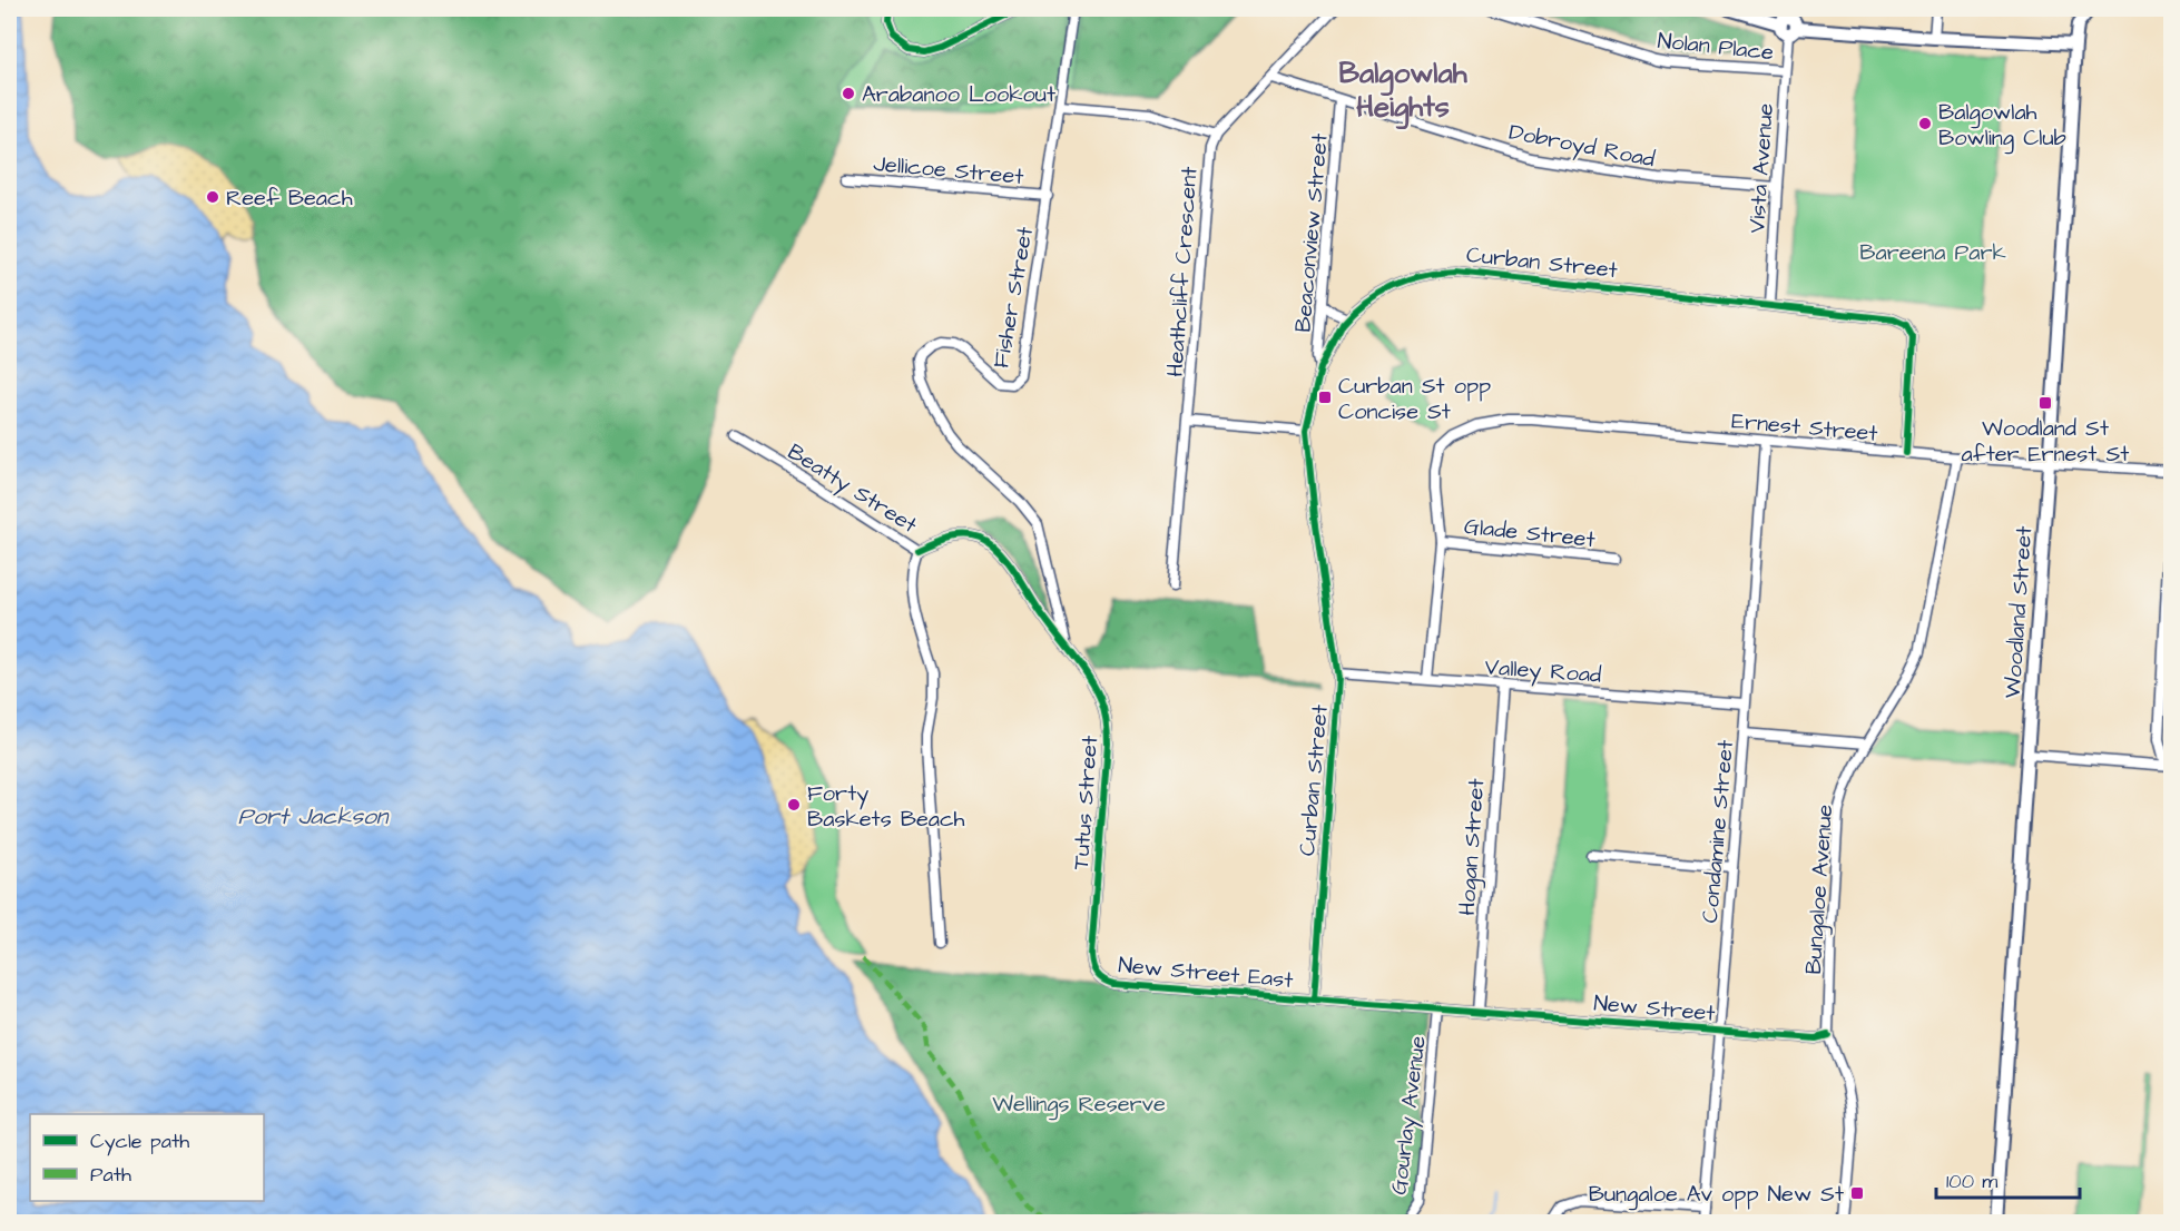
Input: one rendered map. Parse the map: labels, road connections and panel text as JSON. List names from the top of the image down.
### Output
{
  "streets": {
    "street": [
      "Nolan Place",
      "Dobroyd Road",
      "Vista Avenue",
      "Jellicoe Street",
      "Beaconview Street",
      "Curban Street",
      "Heathcliff Crescent",
      "Fisher Street",
      "Ernest Street",
      "Beatty Street",
      "Glade Street",
      "Woodland Street",
      "Valley Road",
      "Tutus Street",
      "Condamine Street",
      "Hogan Street",
      "Bungaloe Avenue",
      "New Street East",
      "New Street",
      "Gourlay Avenue"
    ]
  },
  "crossings": [
    ["Nolan Place", "Vista Avenue"],
    ["Dobroyd Road", "Vista Avenue"],
    ["Dobroyd Road", "Beaconview Street"],
    ["Dobroyd Road", "Heathcliff Crescent"],
    ["Vista Avenue", "Curban Street"],
    ["Jellicoe Street", "Fisher Street"],
    ["Beaconview Street", "Curban Street"],
    ["Curban Street", "Ernest Street"],
    ["Curban Street", "Valley Road"],
    ["Curban Street", "New Street East"],
    ["Fisher Street", "Tutus Street"],
    ["Ernest Street", "Glade Street"],
    ["Ernest Street", "Woodland Street"],
    ["Ernest Street", "Condamine Street"],
    ["Ernest Street", "Bungaloe Avenue"],
    ["Valley Road", "Condamine Street"],
    ["Valley Road", "Hogan Street"],
    ["Tutus Street", "New Street East"],
    ["Condamine Street", "New Street"],
    ["Hogan Street", "New Street East"],
    ["Hogan Street", "New Street"],
    ["Bungaloe Avenue", "New Street"],
    ["New Street East", "New Street"],
    ["New Street East", "Gourlay Avenue"]
  ],
  "districts": ["Balgowlah Heights"],
  "water": ["Port Jackson"],
  "parks": ["Bareena Park", "Wellings Reserve"],
  "places": {
    "other": [
      "Arabanoo Lookout",
      "Balgowlah Bowling Club",
      "Reef Beach",
      "Forty Baskets Beach"
    ],
    "transit": ["Curban St opp Concise St", "Woodland St after Ernest St", "Bungaloe Av opp New St"]
  },
  "legend": ["Cycle path", "Path"],
  "scale_bar": "100 m"
}
